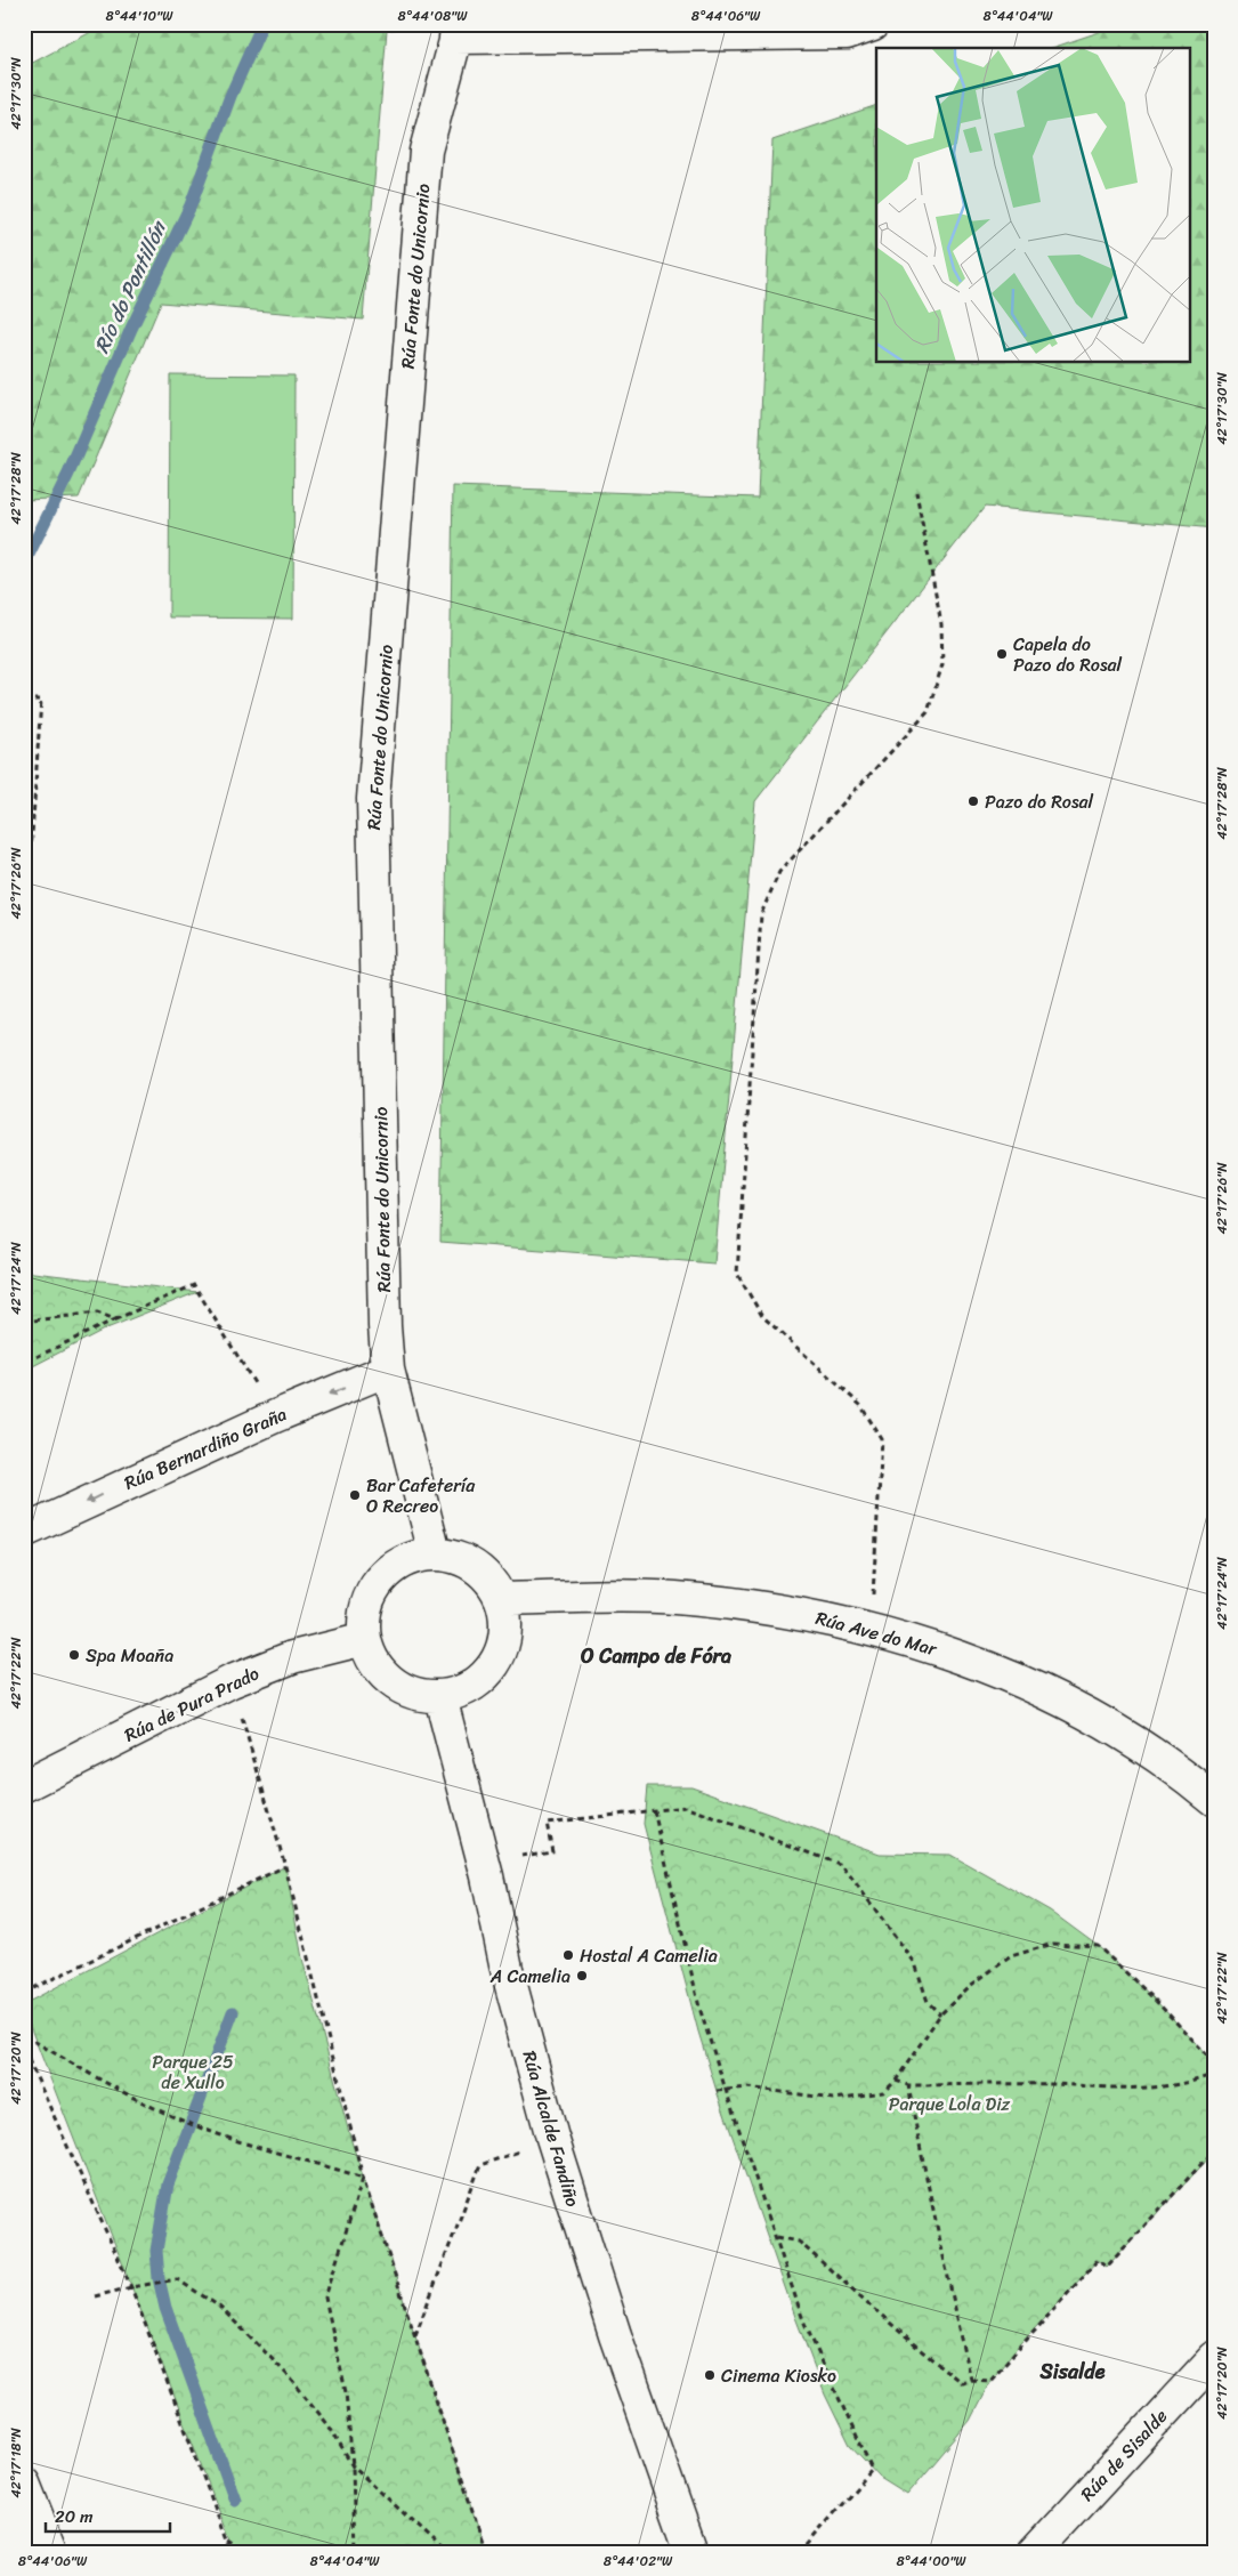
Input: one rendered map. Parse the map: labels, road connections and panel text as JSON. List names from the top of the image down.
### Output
{
  "streets": {
    "street": [
      "Rúa Fonte do Unicornio",
      "Rúa Bernardiño Graña",
      "Rúa Ave do Mar",
      "Rúa de Pura Prado",
      "Rúa Alcalde Fandiño",
      "Rúa de Sisalde"
    ]
  },
  "crossings": [
    ["Rúa Fonte do Unicornio", "Rúa Bernardiño Graña"],
    ["Rúa Fonte do Unicornio", "Rúa Ave do Mar"],
    ["Rúa Fonte do Unicornio", "Rúa de Pura Prado"],
    ["Rúa Fonte do Unicornio", "Rúa Alcalde Fandiño"],
    ["Rúa Ave do Mar", "Rúa de Pura Prado"],
    ["Rúa Ave do Mar", "Rúa Alcalde Fandiño"],
    ["Rúa de Pura Prado", "Rúa Alcalde Fandiño"]
  ],
  "one_way": ["Rúa Bernardiño Graña"],
  "districts": ["O Campo de Fóra", "Sisalde"],
  "water": ["Río do Pontillón"],
  "parks": ["Parque 25 de Xullo", "Parque Lola Diz"],
  "places": [
    "Capela do Pazo do Rosal",
    "Pazo do Rosal",
    "Bar Cafetería O Recreo",
    "Spa Moaña",
    "Hostal A Camelia",
    "A Camelia",
    "Cinema Kiosko"
  ],
  "scale_bar": "20 m",
  "coordinates": [
    "8°44'10\"W",
    "8°44'08\"W",
    "8°44'06\"W",
    "8°44'04\"W",
    "42°17'30\"N",
    "42°17'28\"N",
    "42°17'26\"N",
    "42°17'24\"N",
    "42°17'22\"N",
    "42°17'20\"N",
    "42°17'18\"N",
    "8°44'02\"W",
    "8°44'00\"W"
  ]
}
